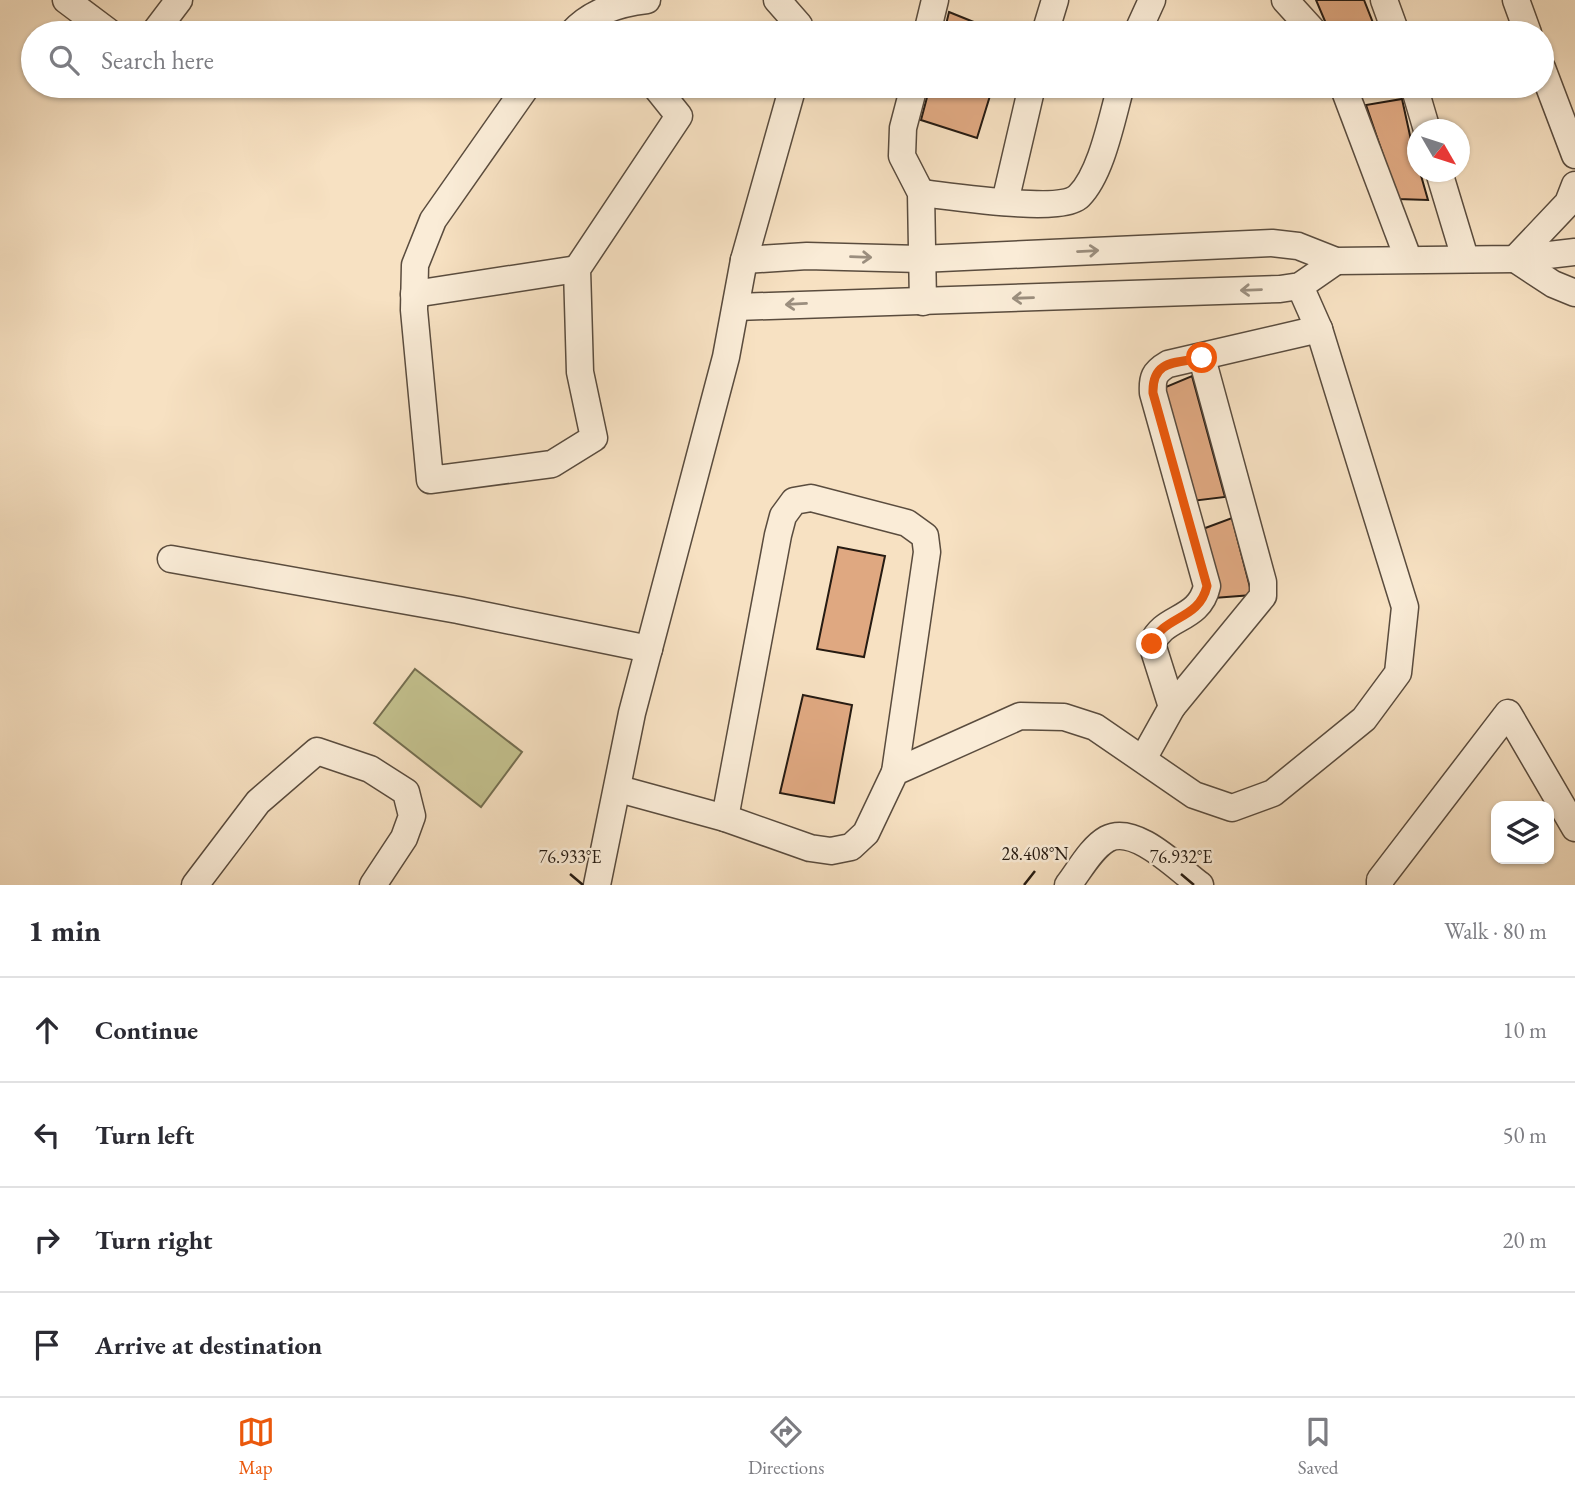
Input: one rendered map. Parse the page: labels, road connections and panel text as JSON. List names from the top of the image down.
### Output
{
  "north": "bottom right",
  "page": {
    "search": "Search here",
    "heading": ["1 min", "Walk · 80 m"],
    "list": [
      ["Continue", "10 m"],
      ["Turn left", "50 m"],
      ["Turn right", "20 m"],
      "Arrive at destination"
    ],
    "nav": ["Map", "Directions", "Saved"]
  },
  "coordinates": ["28.408°N", "76.933°E", "76.932°E"]
}
